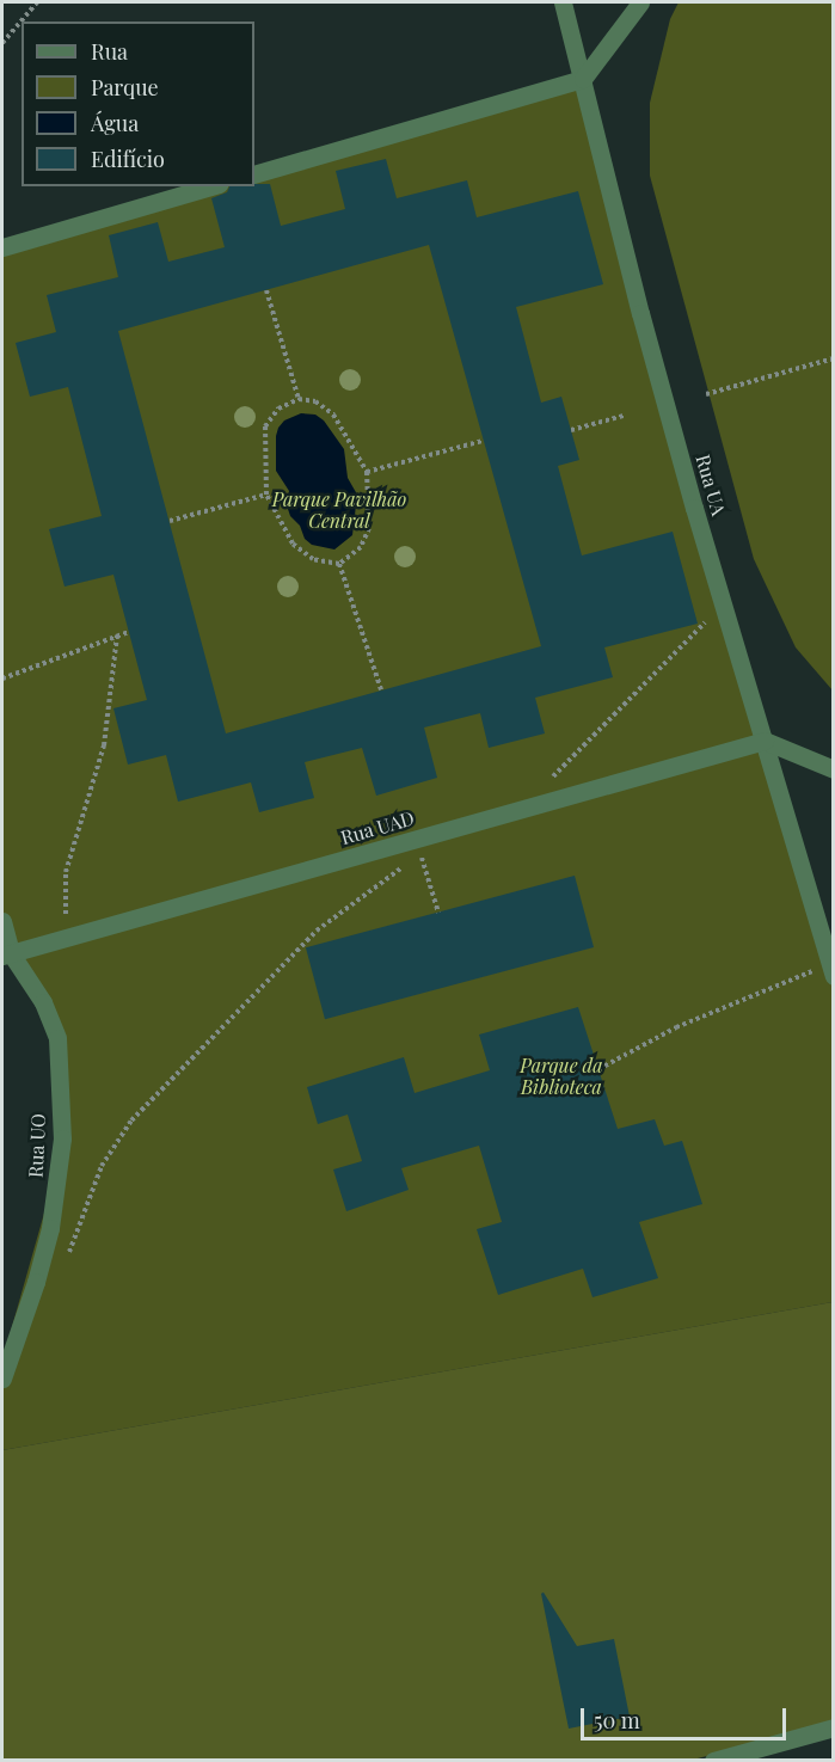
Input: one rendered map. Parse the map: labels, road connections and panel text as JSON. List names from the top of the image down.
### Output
{
  "streets": {
    "street": ["Rua UA", "Rua UAD", "Rua UO"]
  },
  "crossings": [
    ["Rua UA", "Rua UAD"],
    ["Rua UAD", "Rua UO"]
  ],
  "parks": ["Parque Pavilhão Central", "Parque da Biblioteca"],
  "legend": [
    "Rua",
    "Parque",
    "Água",
    "Edifício"
  ],
  "scale_bar": "50 m"
}
